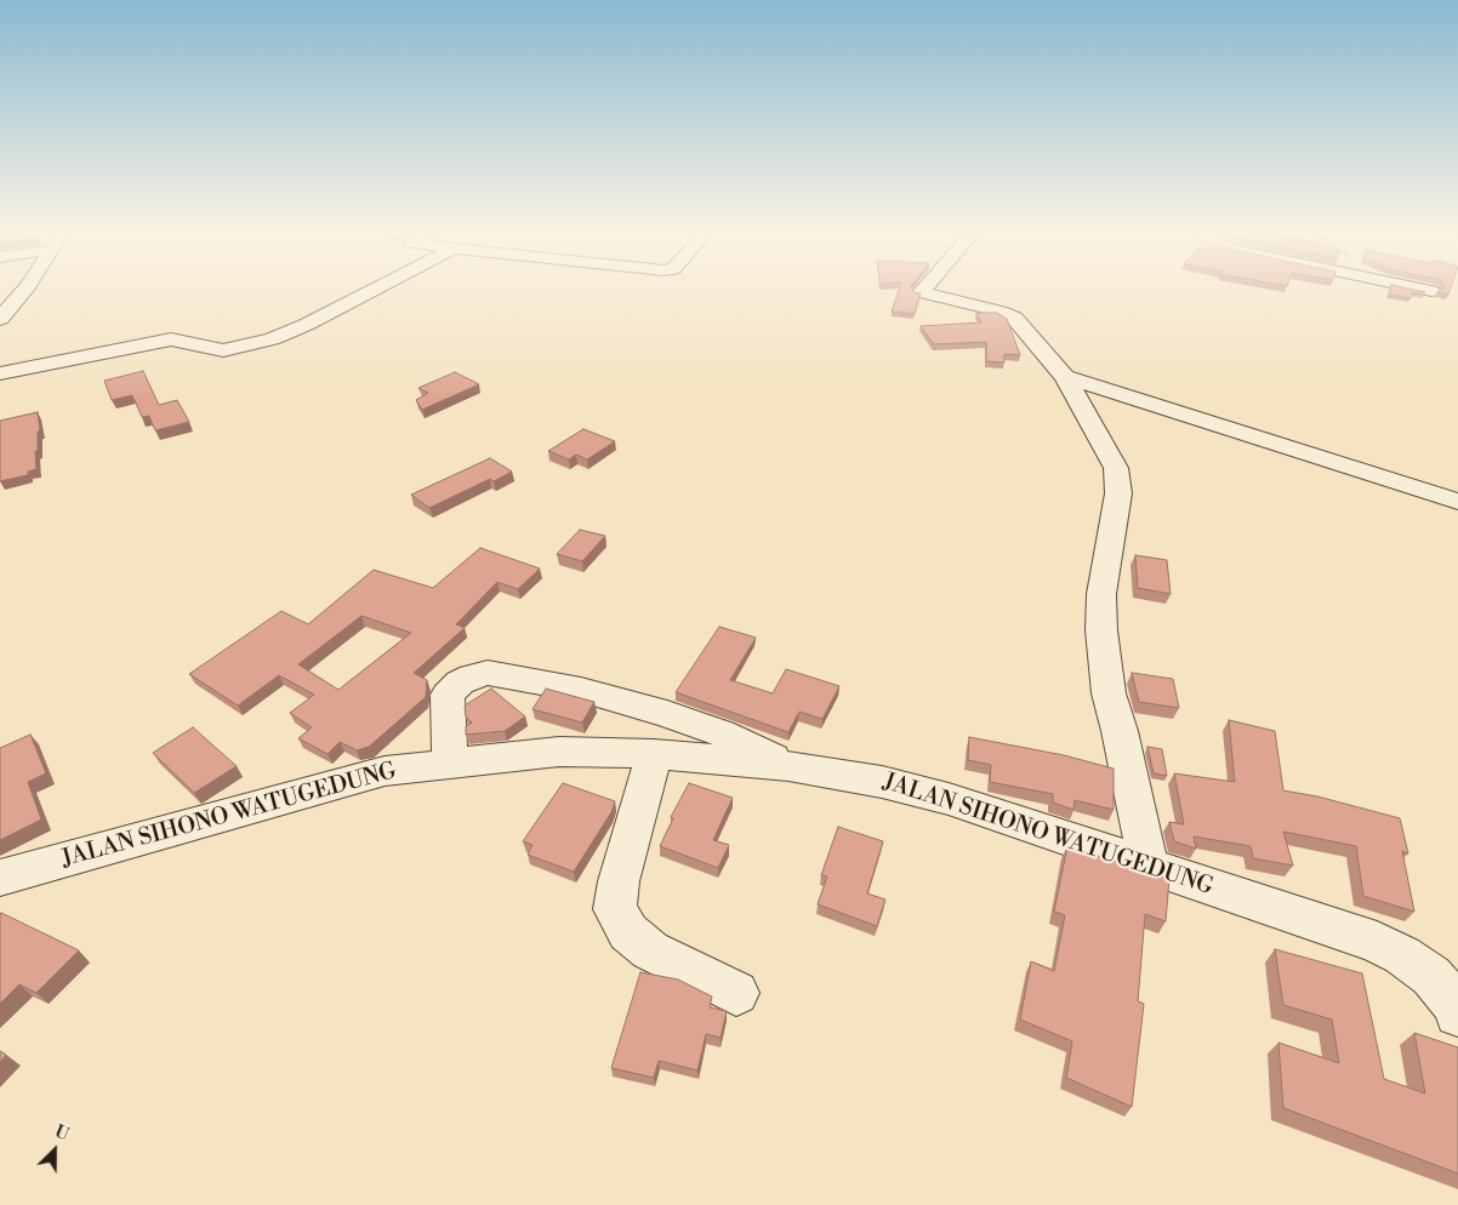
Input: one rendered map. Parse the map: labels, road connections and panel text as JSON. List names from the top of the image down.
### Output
{
  "streets": {
    "street": ["JALAN SIHONO WATUGEDUNG"]
  },
  "north": "top right"
}
